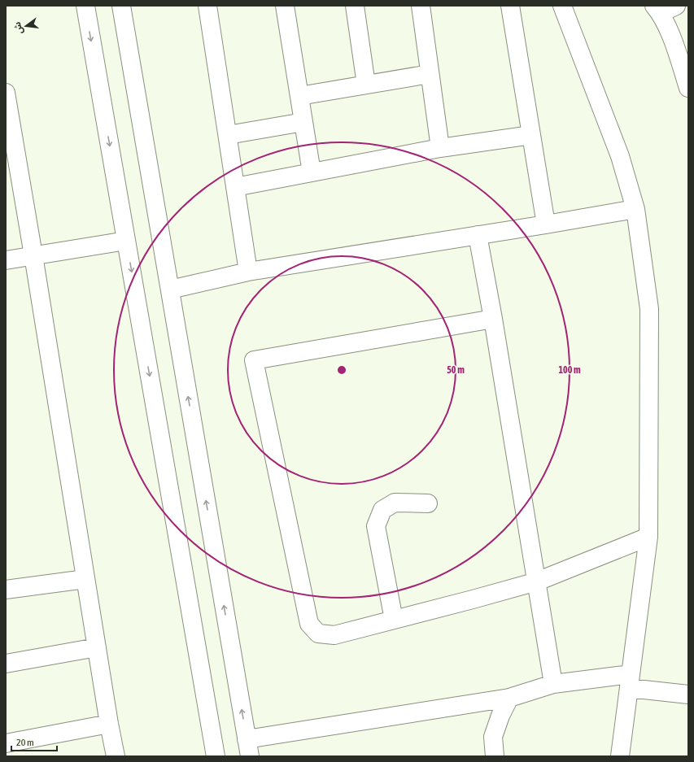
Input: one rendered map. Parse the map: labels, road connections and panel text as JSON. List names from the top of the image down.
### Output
{
  "scale_bar": "20 m",
  "north": "left",
  "rings": ["50 m", "100 m"]
}
